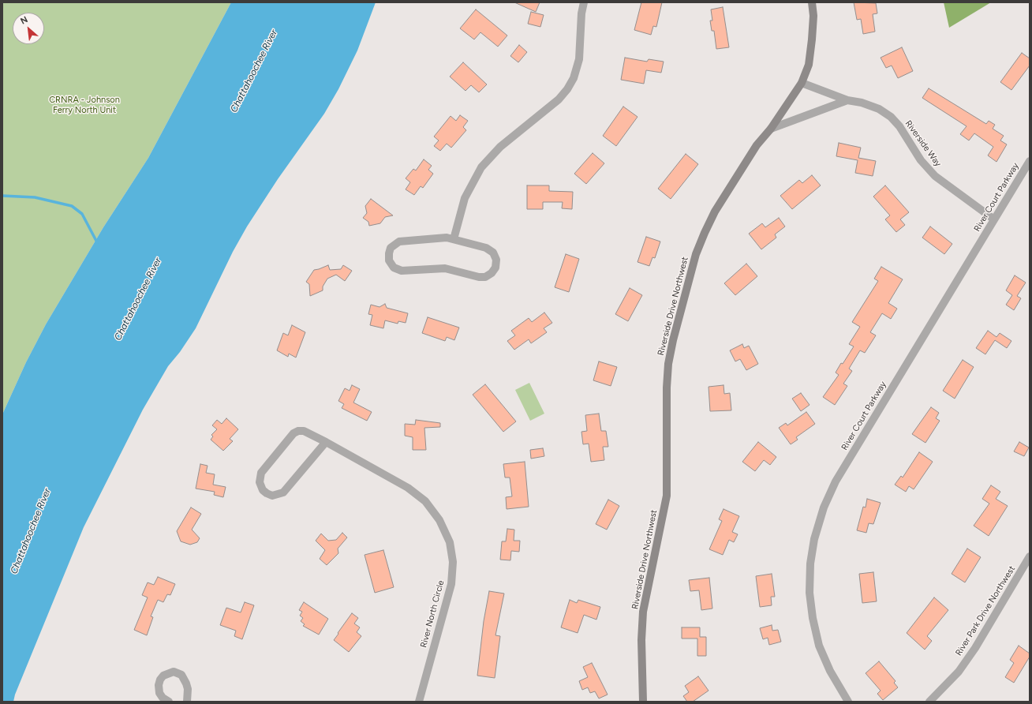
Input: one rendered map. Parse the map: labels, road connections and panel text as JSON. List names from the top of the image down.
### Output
{
  "streets": {
    "street": [
      "Riverside Way",
      "River Court Parkway",
      "Riverside Drive Northwest",
      "River Park Drive Northwest",
      "River North Circle"
    ]
  },
  "crossings": [
    ["Riverside Way", "River Court Parkway"],
    ["Riverside Way", "Riverside Drive Northwest"]
  ],
  "water": ["Chattahoochee River"],
  "parks": ["CRNRA - Johnson Ferry North Unit"],
  "north": "top left"
}
